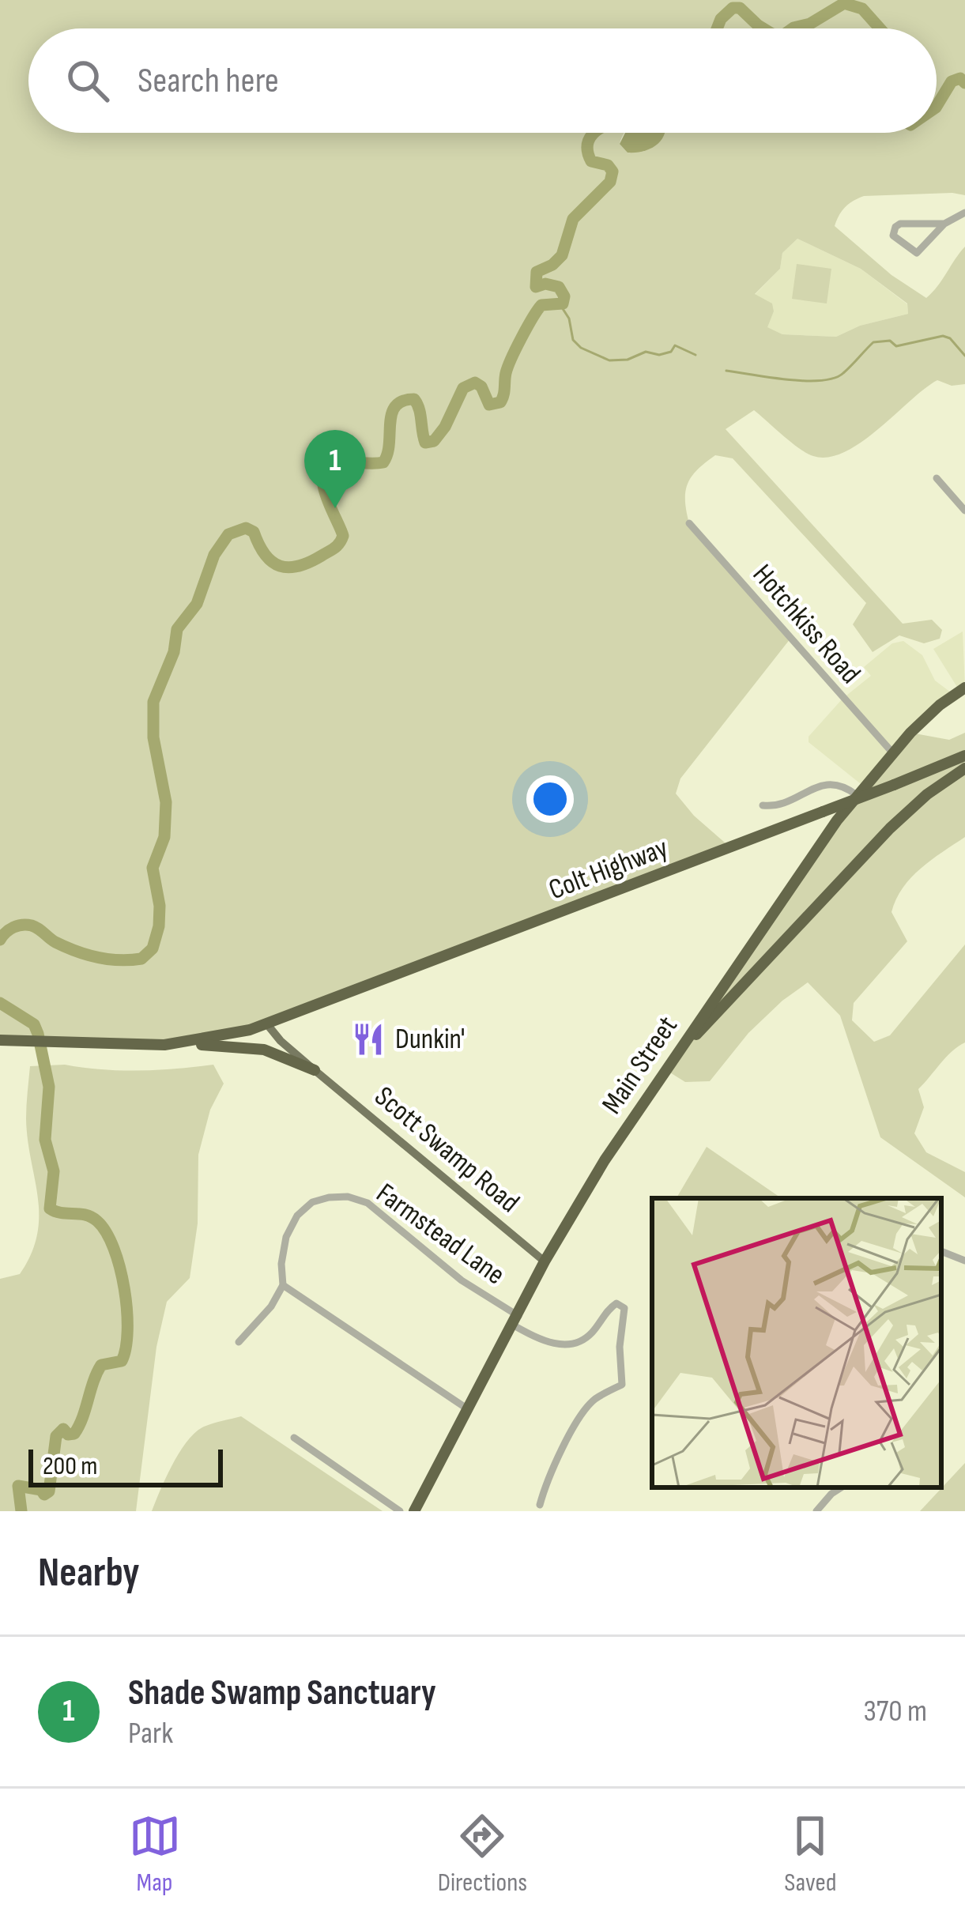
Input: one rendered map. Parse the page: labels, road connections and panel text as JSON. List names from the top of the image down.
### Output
{
  "streets": {
    "highway": ["Colt Highway", "Main Street"],
    "main road": ["Scott Swamp Road"],
    "street": ["Hotchkiss Road", "Farmstead Lane"]
  },
  "crossings": [
    ["Hotchkiss Road", "Main Street"],
    ["Colt Highway", "Scott Swamp Road"],
    ["Main Street", "Scott Swamp Road"],
    ["Main Street", "Farmstead Lane"]
  ],
  "places": {
    "restaurant": ["Dunkin'"]
  },
  "scale_bar": "200 m",
  "page": {
    "search": "Search here",
    "pins": "1",
    "scale": "200 m",
    "heading": "Nearby",
    "list": [
      {
        "mark": "1",
        "name": "Shade Swamp Sanctuary",
        "note": "Park",
        "value": "370 m"
      }
    ],
    "nav": ["Map", "Directions", "Saved"]
  }
}
